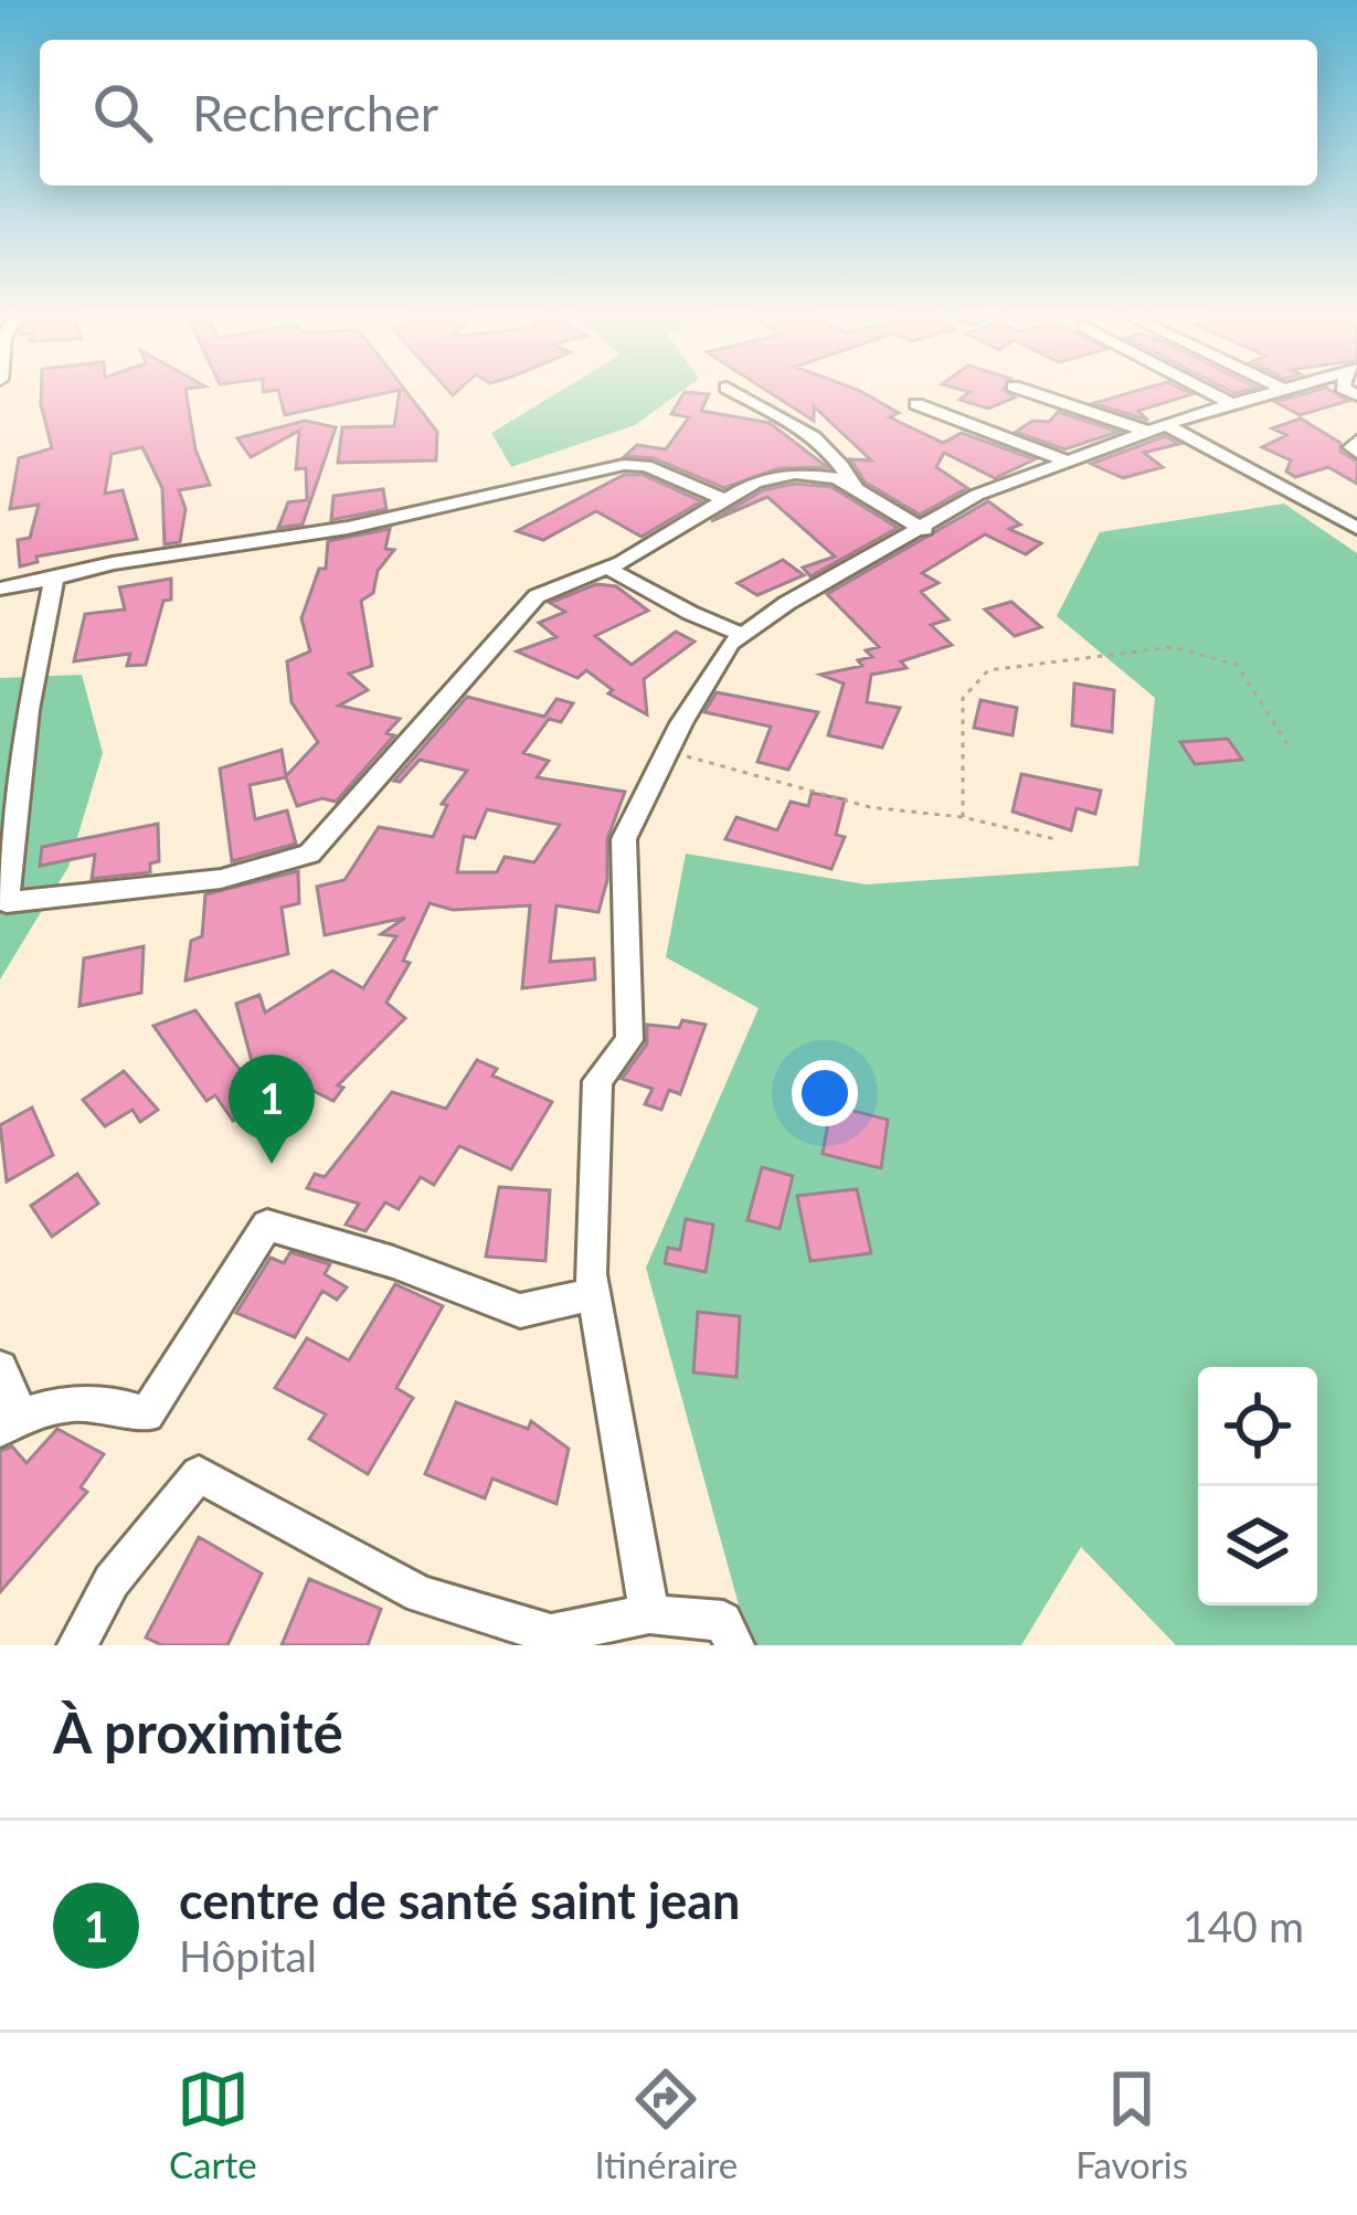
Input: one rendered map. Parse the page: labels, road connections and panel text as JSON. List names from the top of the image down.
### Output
{
  "page": {
    "search": "Rechercher",
    "pins": "1",
    "heading": "À proximité",
    "list": [
      {
        "mark": "1",
        "name": "centre de santé saint jean",
        "note": "Hôpital",
        "value": "140 m"
      }
    ],
    "nav": ["Carte", "Itinéraire", "Favoris"]
  }
}
